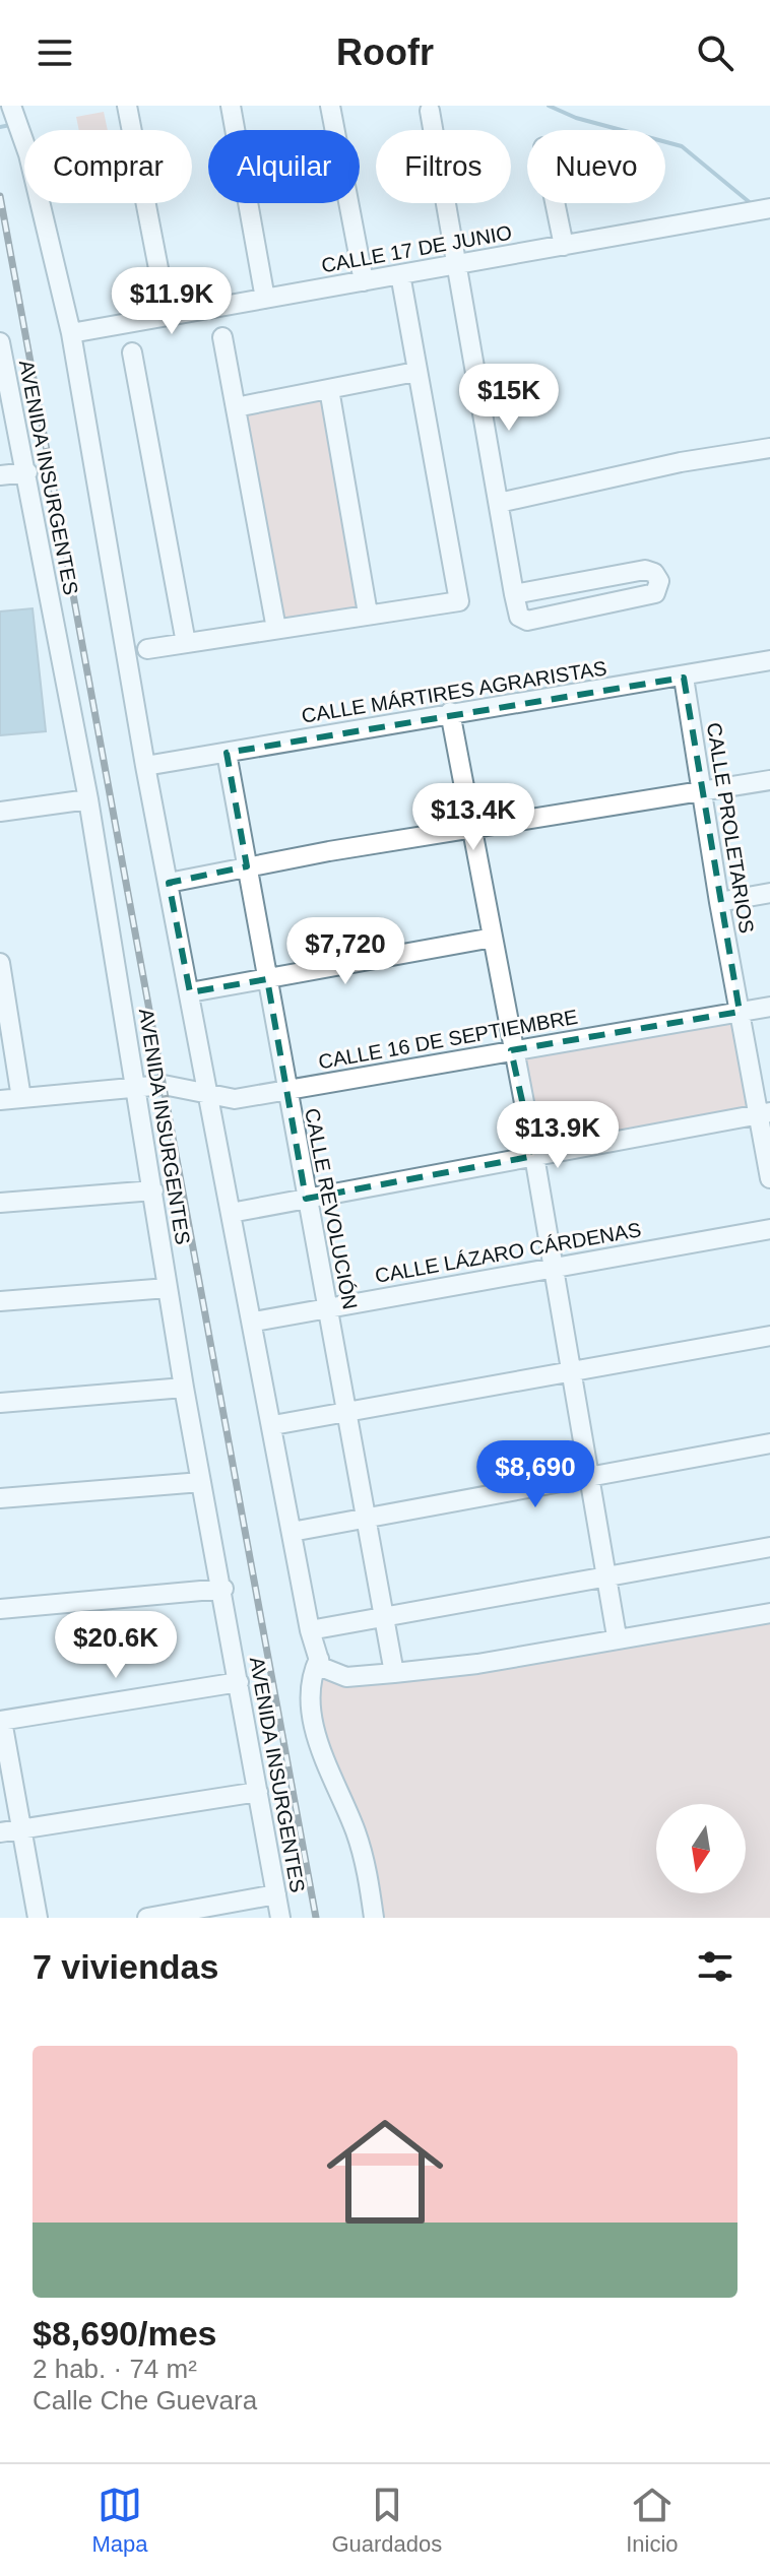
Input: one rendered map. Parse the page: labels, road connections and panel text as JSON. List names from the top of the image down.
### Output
{
  "streets": {
    "street": [
      "CALLE 17 DE JUNIO",
      "AVENIDA INSURGENTES",
      "CALLE MÁRTIRES AGRARISTAS",
      "CALLE PROLETARIOS",
      "CALLE 16 DE SEPTIEMBRE",
      "CALLE REVOLUCIÓN",
      "CALLE LÁZARO CÁRDENAS"
    ]
  },
  "crossings": [
    ["AVENIDA INSURGENTES", "CALLE 16 DE SEPTIEMBRE"],
    ["CALLE MÁRTIRES AGRARISTAS", "CALLE PROLETARIOS"],
    ["CALLE MÁRTIRES AGRARISTAS", "CALLE REVOLUCIÓN"],
    ["CALLE PROLETARIOS", "CALLE 16 DE SEPTIEMBRE"],
    ["CALLE 16 DE SEPTIEMBRE", "CALLE REVOLUCIÓN"],
    ["CALLE REVOLUCIÓN", "CALLE LÁZARO CÁRDENAS"]
  ],
  "north": "bottom",
  "page": {
    "header": "Roofr",
    "chip": [
      "Comprar",
      "Alquilar",
      "Filtros",
      "Nuevo"
    ],
    "price": [
      "$11.9K",
      "$15K",
      "$13.4K",
      "$7,720",
      "$13.9K",
      "$8,690",
      "$20.6K"
    ],
    "heading": "7 viviendas",
    "list": [
      {
        "name": "$8,690/mes",
        "note": "2 hab. · 74 m² · Calle Che Guevara"
      }
    ],
    "tabs": ["Mapa", "Guardados", "Inicio"]
  }
}
